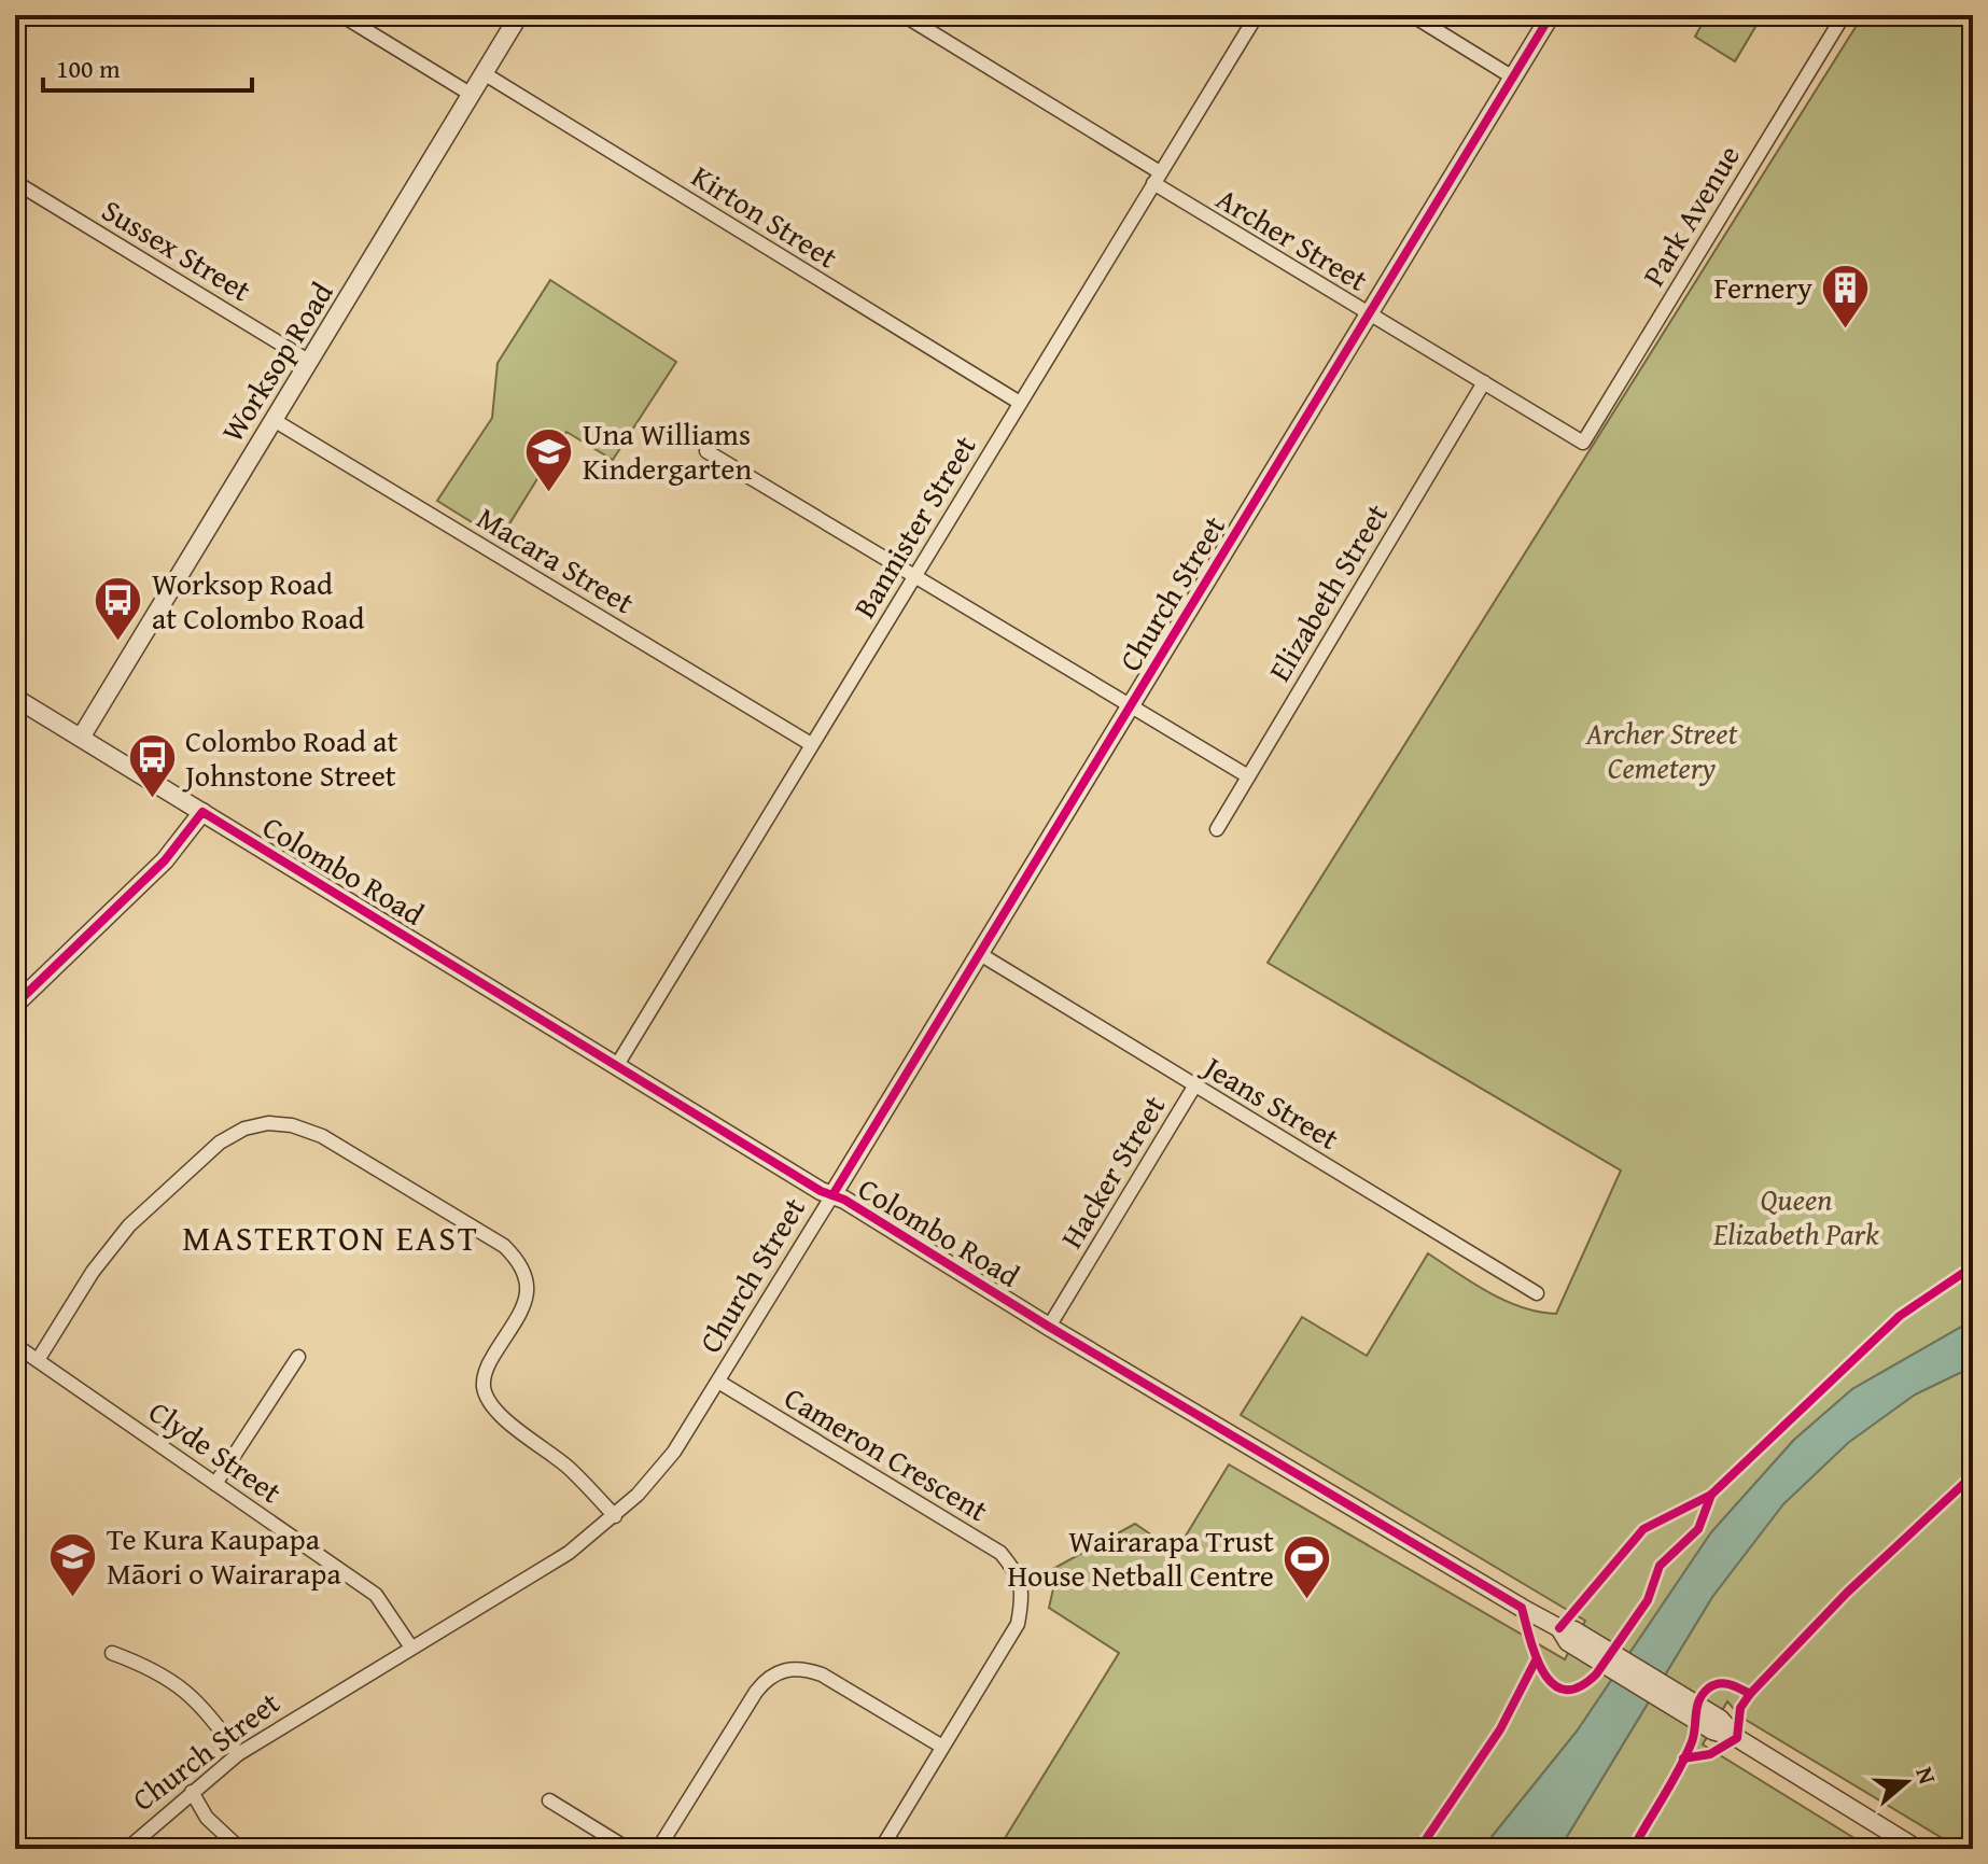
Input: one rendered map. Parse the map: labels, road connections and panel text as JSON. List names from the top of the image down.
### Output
{
  "streets": {
    "street": [
      "Park Avenue",
      "Kirton Street",
      "Archer Street",
      "Sussex Street",
      "Worksop Road",
      "Bannister Street",
      "Macara Street",
      "Elizabeth Street",
      "Church Street",
      "Colombo Road",
      "Jeans Street",
      "Hacker Street",
      "Clyde Street",
      "Cameron Crescent"
    ]
  },
  "crossings": [
    ["Park Avenue", "Archer Street"],
    ["Kirton Street", "Worksop Road"],
    ["Kirton Street", "Bannister Street"],
    ["Archer Street", "Bannister Street"],
    ["Archer Street", "Elizabeth Street"],
    ["Archer Street", "Church Street"],
    ["Sussex Street", "Worksop Road"],
    ["Worksop Road", "Macara Street"],
    ["Worksop Road", "Colombo Road"],
    ["Bannister Street", "Macara Street"],
    ["Bannister Street", "Colombo Road"],
    ["Church Street", "Colombo Road"],
    ["Church Street", "Jeans Street"],
    ["Church Street", "Clyde Street"],
    ["Church Street", "Cameron Crescent"],
    ["Colombo Road", "Hacker Street"],
    ["Jeans Street", "Hacker Street"]
  ],
  "districts": ["MASTERTON EAST"],
  "parks": ["Archer Street Cemetery", "Queen Elizabeth Park"],
  "places": {
    "building": ["Fernery"],
    "school or university": ["Una Williams Kindergarten", "Te Kura Kaupapa Māori o Wairarapa"],
    "bus stop": ["Worksop Road at Colombo Road", "Colombo Road at Johnstone Street"],
    "sports": ["Wairarapa Trust House Netball Centre"]
  },
  "scale_bar": "100 m",
  "north": "right"
}
